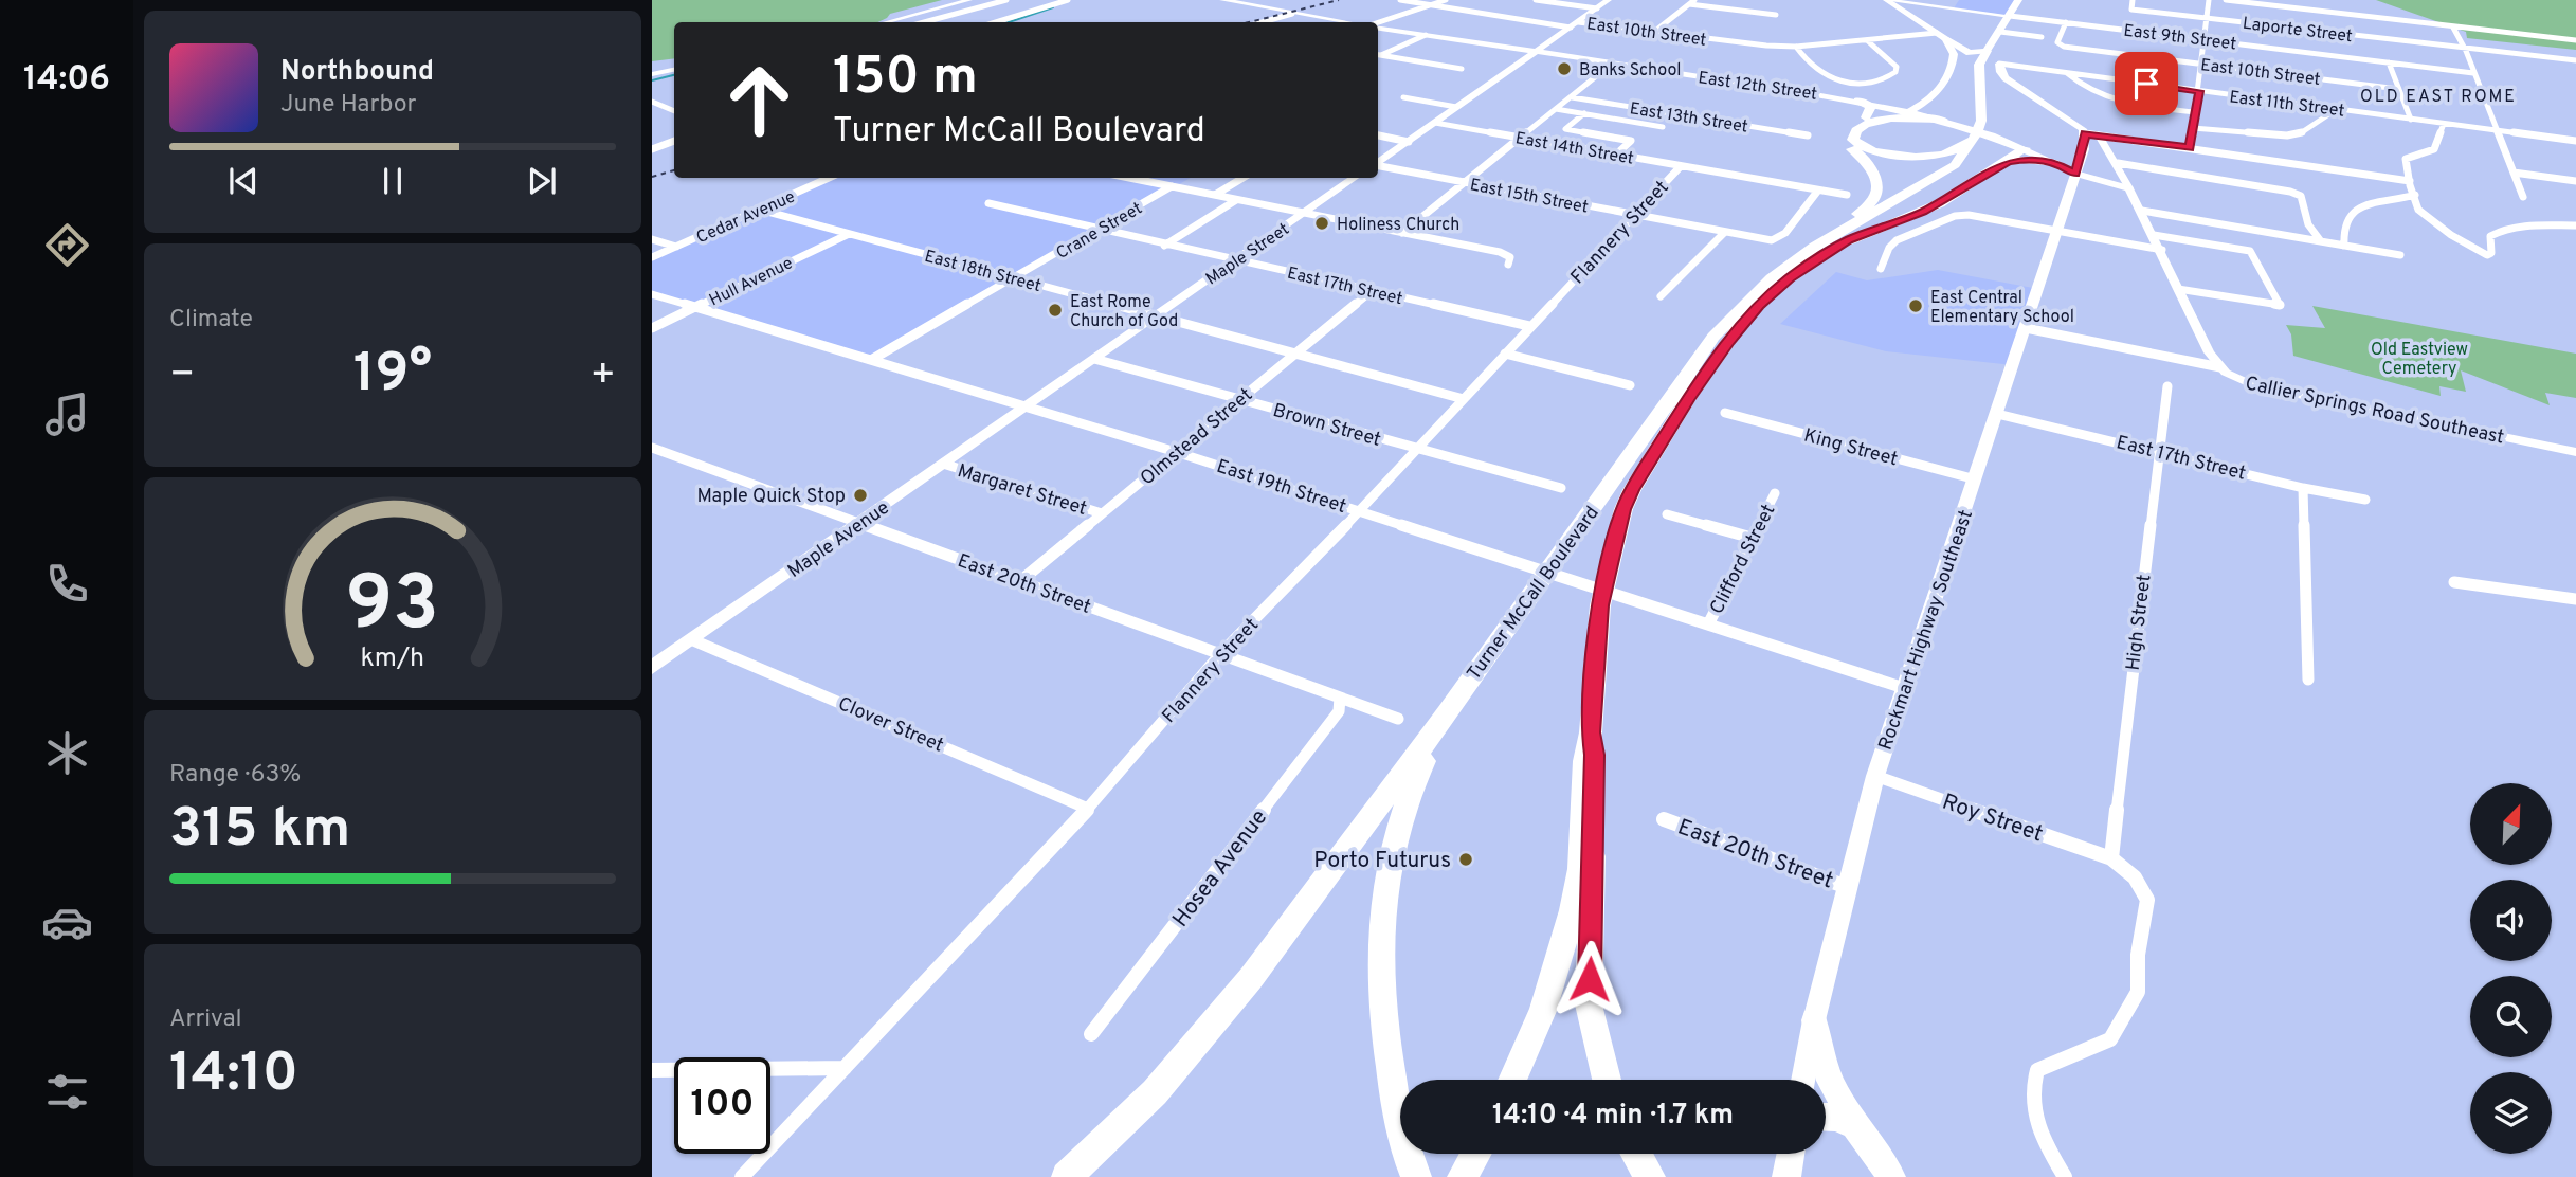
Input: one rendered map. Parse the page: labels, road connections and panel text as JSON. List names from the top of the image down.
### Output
{
  "streets": {
    "highway": ["Turner McCall Boulevard"],
    "main road": [
      "East 12th Street",
      "Maple Street",
      "Maple Avenue",
      "Rockmart Highway Southeast"
    ],
    "street": [
      "Laporte Street",
      "East 10th Street",
      "East 9th Street",
      "East 11th Street",
      "East 13th Street",
      "East 14th Street",
      "East 15th Street",
      "Cedar Avenue",
      "Crane Street",
      "Flannery Street",
      "East 18th Street",
      "Hull Avenue",
      "East 17th Street",
      "Callier Springs Road Southeast",
      "Brown Street",
      "Olmstead Street",
      "King Street",
      "East 19th Street",
      "Margaret Street",
      "Clifford Street",
      "East 20th Street",
      "High Street",
      "Clover Street",
      "Roy Street",
      "Hosea Avenue"
    ]
  },
  "crossings": [
    ["East 10th Street", "East 9th Street"],
    ["East 9th Street", "Turner McCall Boulevard"],
    ["East 14th Street", "East 15th Street"],
    ["East 14th Street", "Flannery Street"],
    ["East 15th Street", "Flannery Street"],
    ["Cedar Avenue", "East 18th Street"],
    ["Crane Street", "East 18th Street"],
    ["Crane Street", "East 17th Street"],
    ["Crane Street", "East 19th Street"],
    ["Flannery Street", "East 18th Street"],
    ["Flannery Street", "East 17th Street"],
    ["Flannery Street", "Brown Street"],
    ["Flannery Street", "East 19th Street"],
    ["Flannery Street", "East 20th Street"],
    ["Flannery Street", "Clover Street"],
    ["Maple Street", "East 18th Street"],
    ["Maple Street", "East 17th Street"],
    ["Maple Street", "Brown Street"],
    ["Maple Street", "East 19th Street"],
    ["Maple Street", "Maple Avenue"],
    ["East 18th Street", "Hull Avenue"],
    ["East 18th Street", "Olmstead Street"],
    ["Hull Avenue", "East 19th Street"],
    ["East 17th Street", "Olmstead Street"],
    ["East 17th Street", "High Street"],
    ["East 17th Street", "Rockmart Highway Southeast"],
    ["Brown Street", "Olmstead Street"],
    ["Olmstead Street", "East 19th Street"],
    ["Olmstead Street", "Margaret Street"],
    ["Olmstead Street", "East 20th Street"],
    ["King Street", "Rockmart Highway Southeast"],
    ["East 19th Street", "Maple Avenue"],
    ["East 19th Street", "Clifford Street"],
    ["East 19th Street", "Rockmart Highway Southeast"],
    ["Margaret Street", "Maple Avenue"],
    ["Maple Avenue", "East 20th Street"],
    ["Maple Avenue", "Clover Street"],
    ["East 20th Street", "Rockmart Highway Southeast"],
    ["East 20th Street", "Hosea Avenue"],
    ["High Street", "Roy Street"],
    ["Rockmart Highway Southeast", "Roy Street"]
  ],
  "districts": ["OLD EAST ROME"],
  "parks": ["Old Eastview Cemetery"],
  "places": [
    "Banks School",
    "Holiness Church",
    "East Central Elementary School",
    "East Rome Church of God",
    "Maple Quick Stop",
    "Porto Futurus"
  ],
  "north": "top right",
  "page": {
    "tabs": "14:06",
    "turn": ["150 m", "Turner McCall Boulevard"],
    "song": ["Northbound", "June Harbor"],
    "tile": [
      "Climate",
      ["Range · 63%", "315 km"],
      ["Arrival", "14:10"]
    ],
    "heat": ["−", "19°", "+"],
    "limit": "100",
    "trip": "14:10 · 4 min · 1.7 km",
    "gauge": ["93", "km/h"]
  }
}
